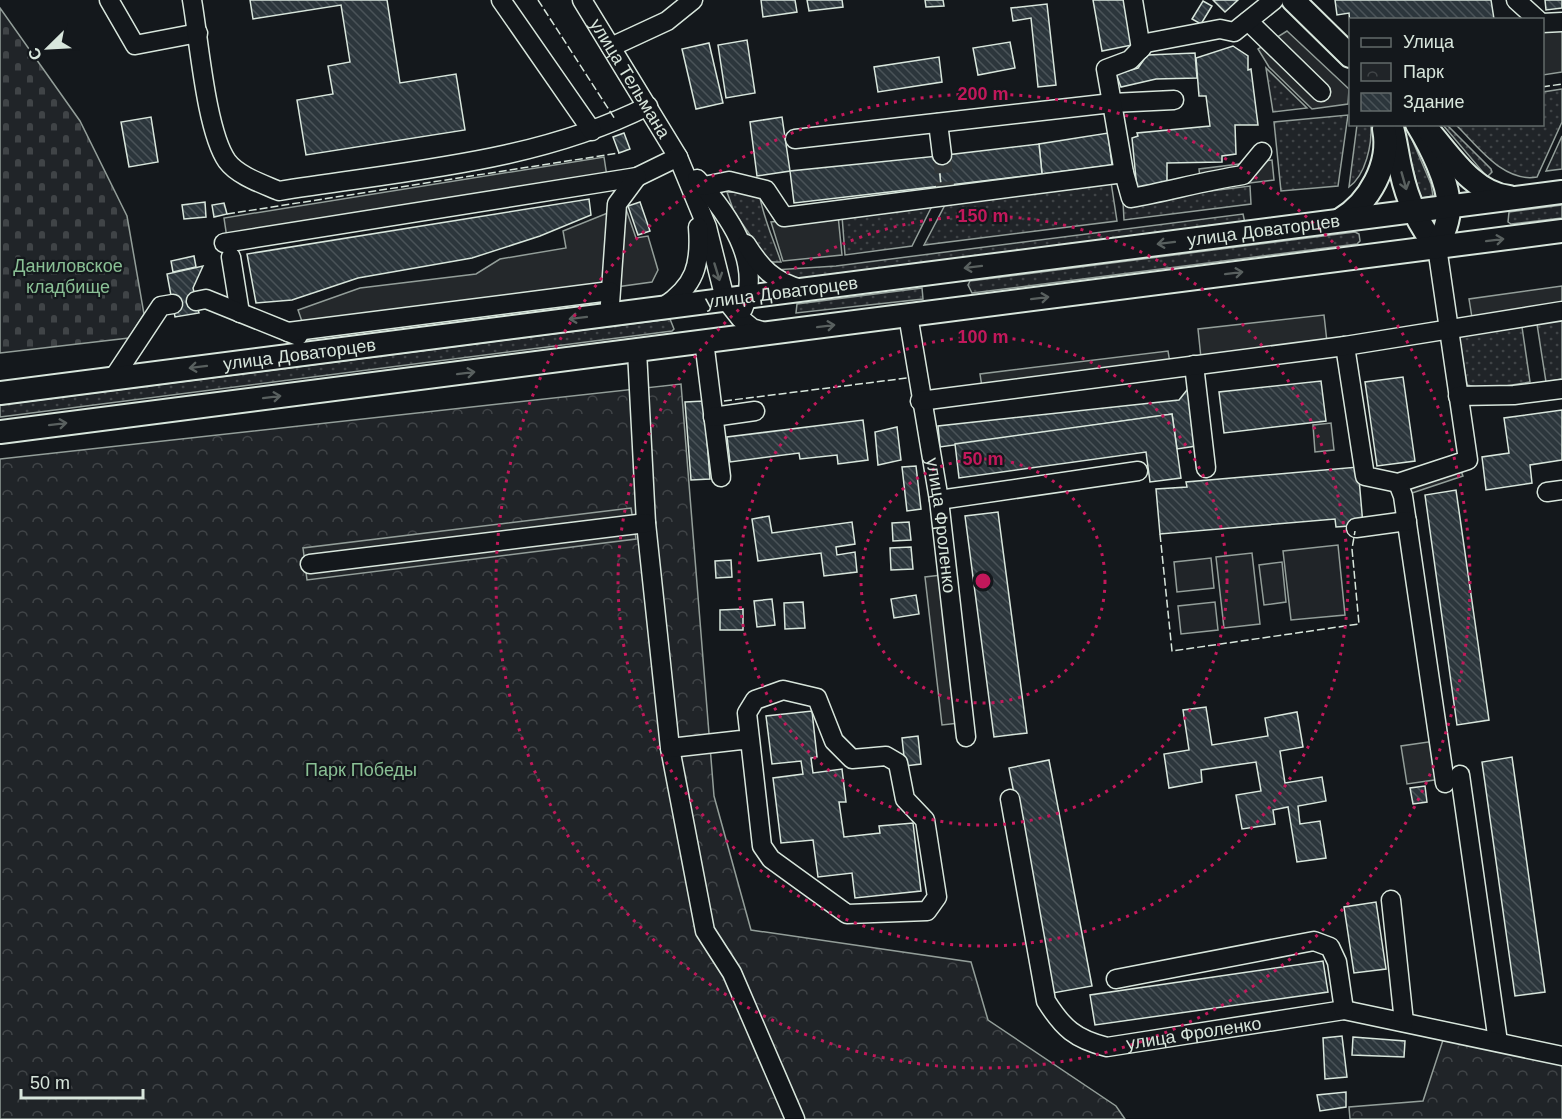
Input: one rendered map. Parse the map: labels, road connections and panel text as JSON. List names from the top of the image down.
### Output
{
  "streets": {
    "main road": ["улица Доваторцев"],
    "street": ["улица Тельмана", "улица Фроленко"]
  },
  "crossings": [
    ["улица Тельмана", "улица Доваторцев"]
  ],
  "parks": ["Даниловское кладбище", "Парк Победы"],
  "legend": ["Улица", "Парк", "Здание"],
  "scale_bar": "50 m",
  "north": "bottom left",
  "rings": [
    "200 m",
    "150 m",
    "100 m",
    "50 m"
  ]
}
